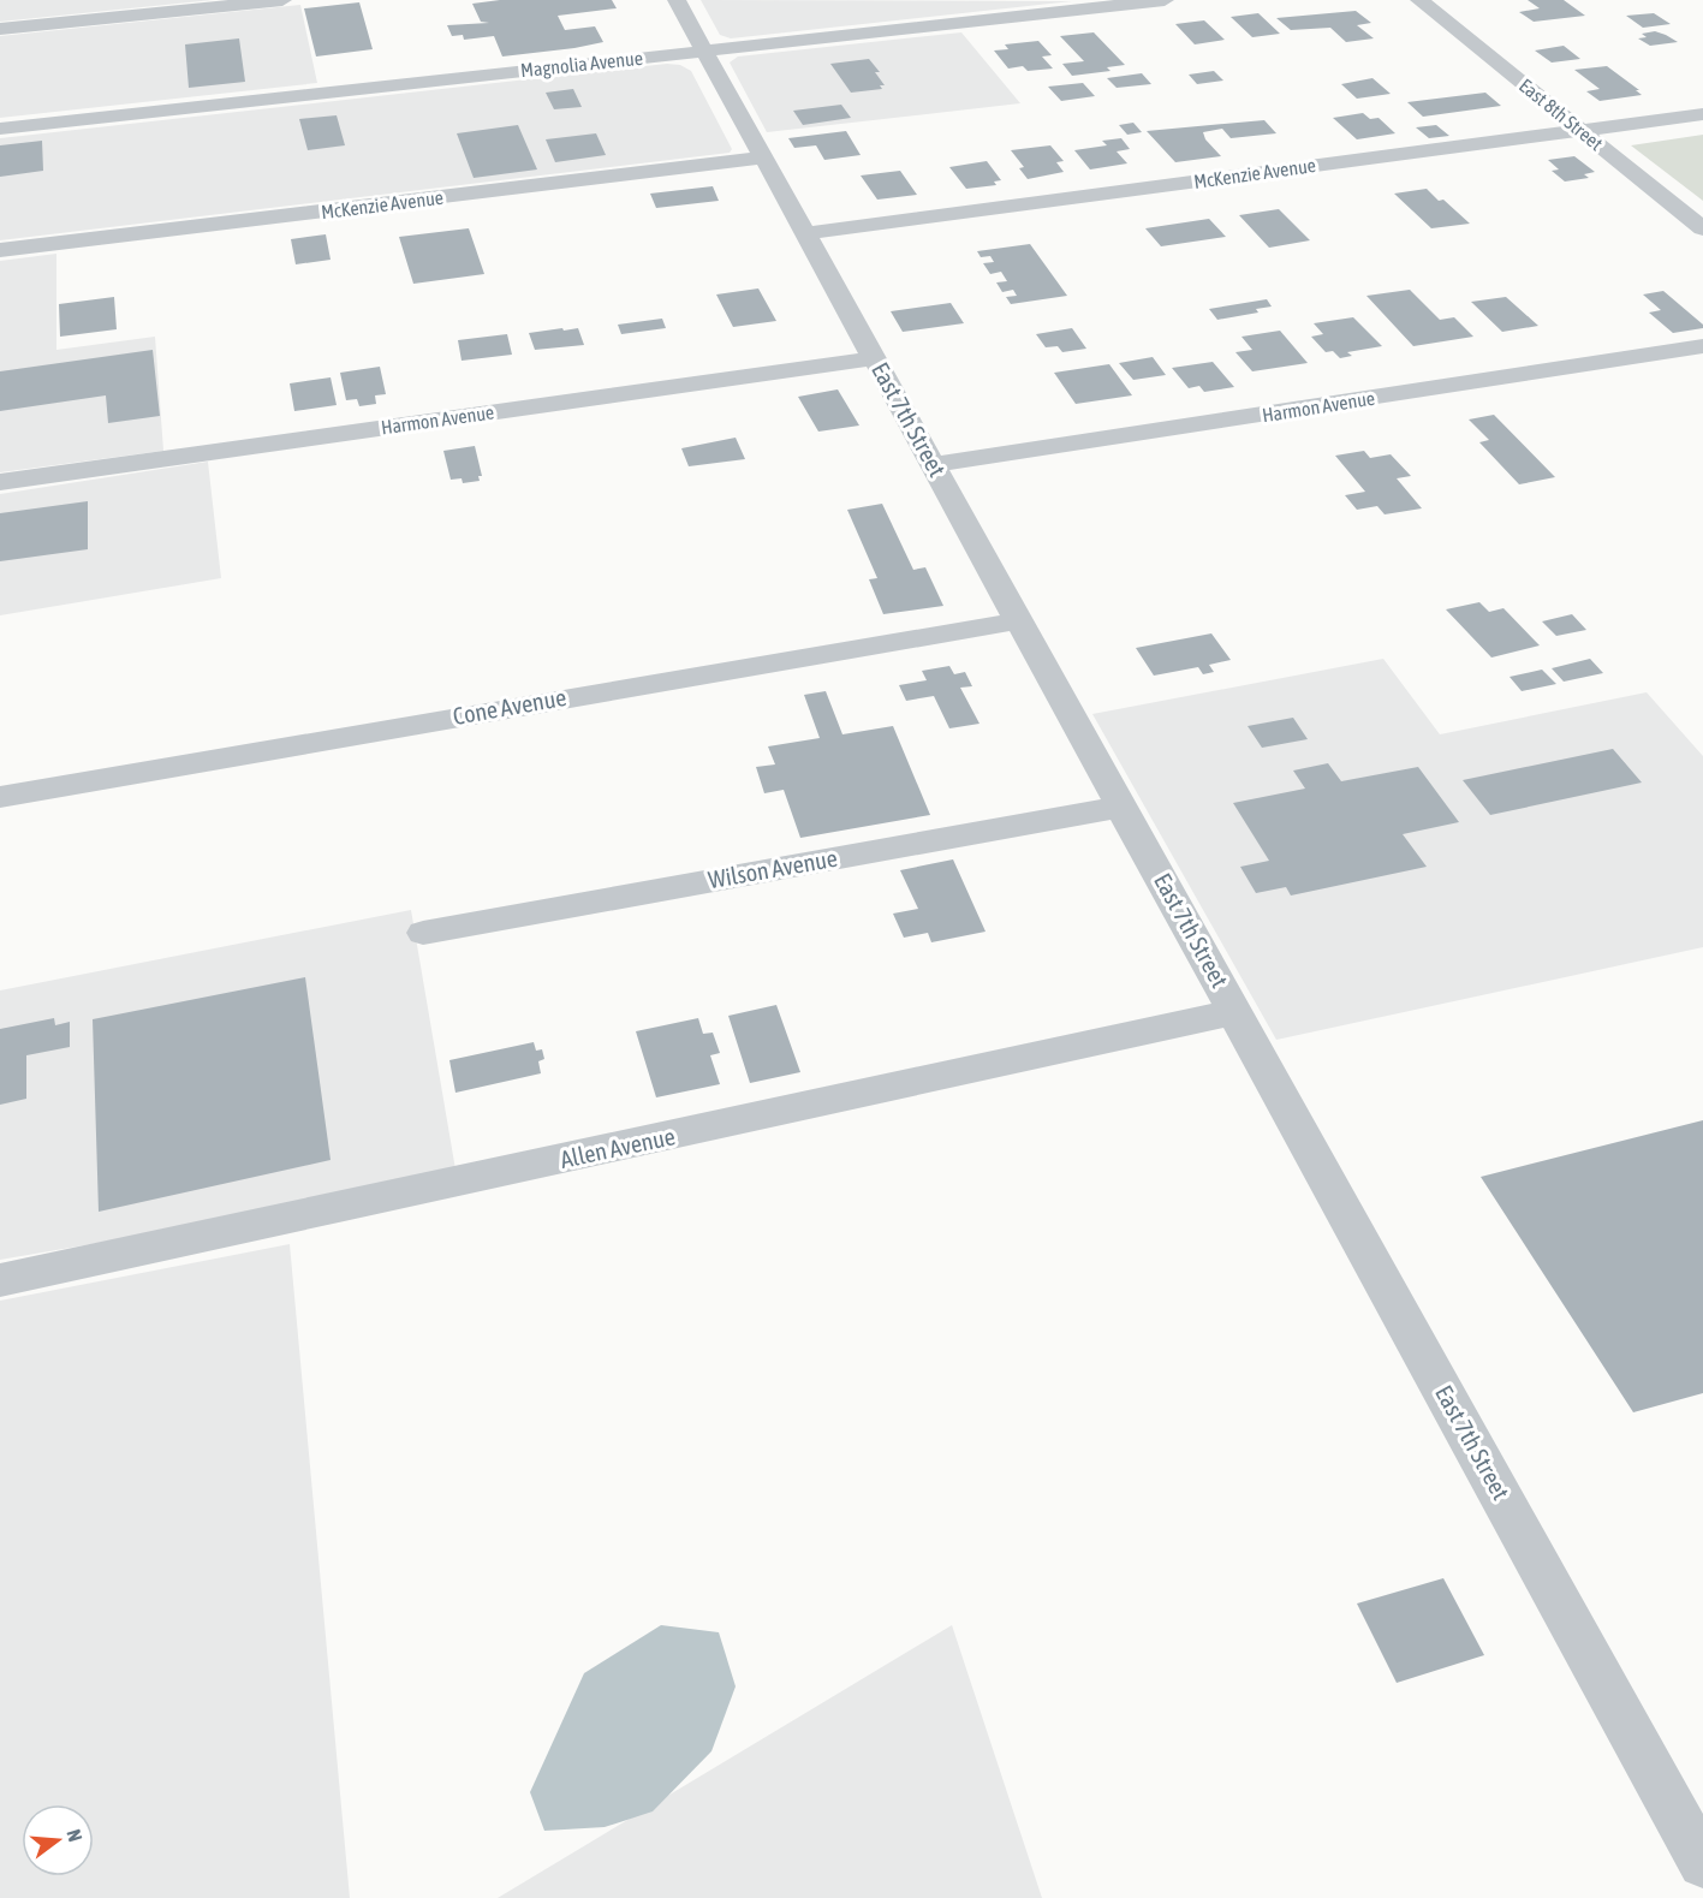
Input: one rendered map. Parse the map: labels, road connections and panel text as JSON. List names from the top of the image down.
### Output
{
  "streets": {
    "street": [
      "Magnolia Avenue",
      "East 8th Street",
      "McKenzie Avenue",
      "Harmon Avenue",
      "East 7th Street",
      "Cone Avenue",
      "Wilson Avenue",
      "Allen Avenue"
    ]
  },
  "crossings": [
    ["Magnolia Avenue", "East 7th Street"],
    ["East 8th Street", "McKenzie Avenue"],
    ["McKenzie Avenue", "East 7th Street"],
    ["Harmon Avenue", "East 7th Street"],
    ["East 7th Street", "Cone Avenue"],
    ["East 7th Street", "Wilson Avenue"],
    ["East 7th Street", "Allen Avenue"]
  ],
  "north": "right"
}
